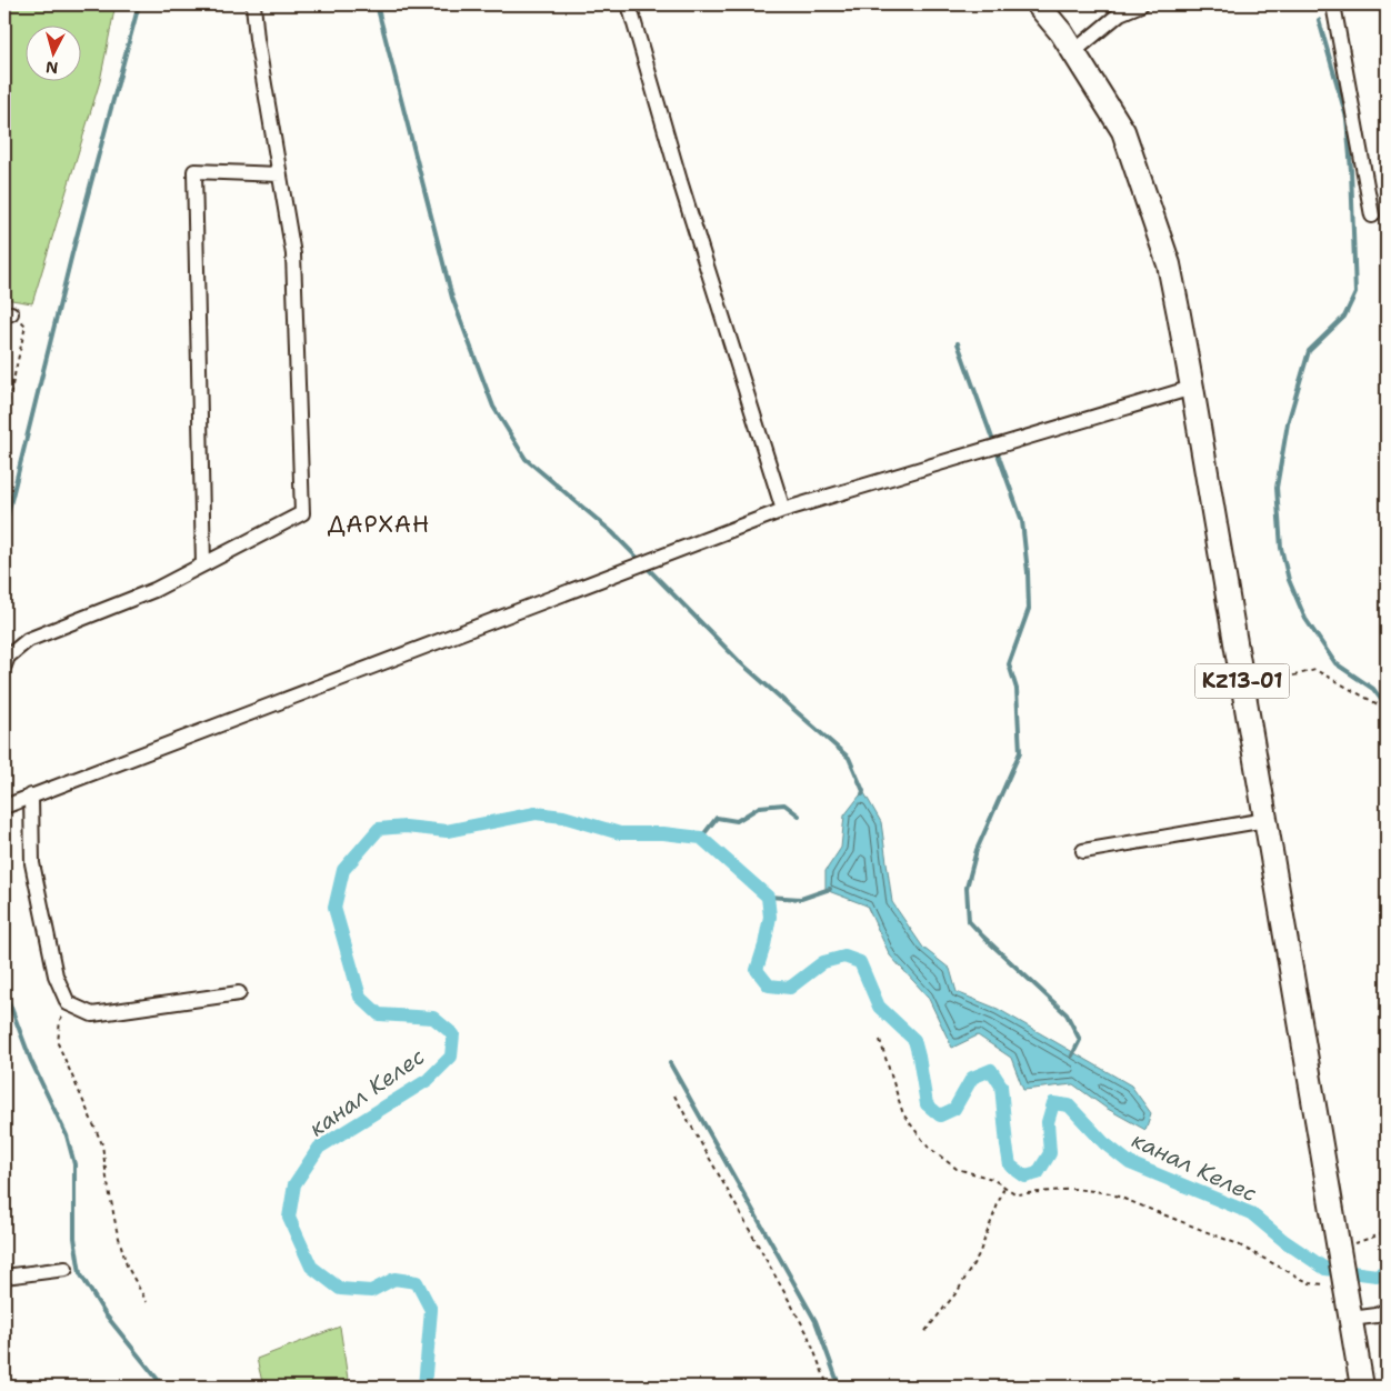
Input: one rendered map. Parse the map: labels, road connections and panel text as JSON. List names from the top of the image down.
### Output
{
  "streets": {
    "main road": ["KZ13-01"]
  },
  "districts": ["ДАРХАН"],
  "water": ["канал Келес"],
  "north": "bottom"
}
